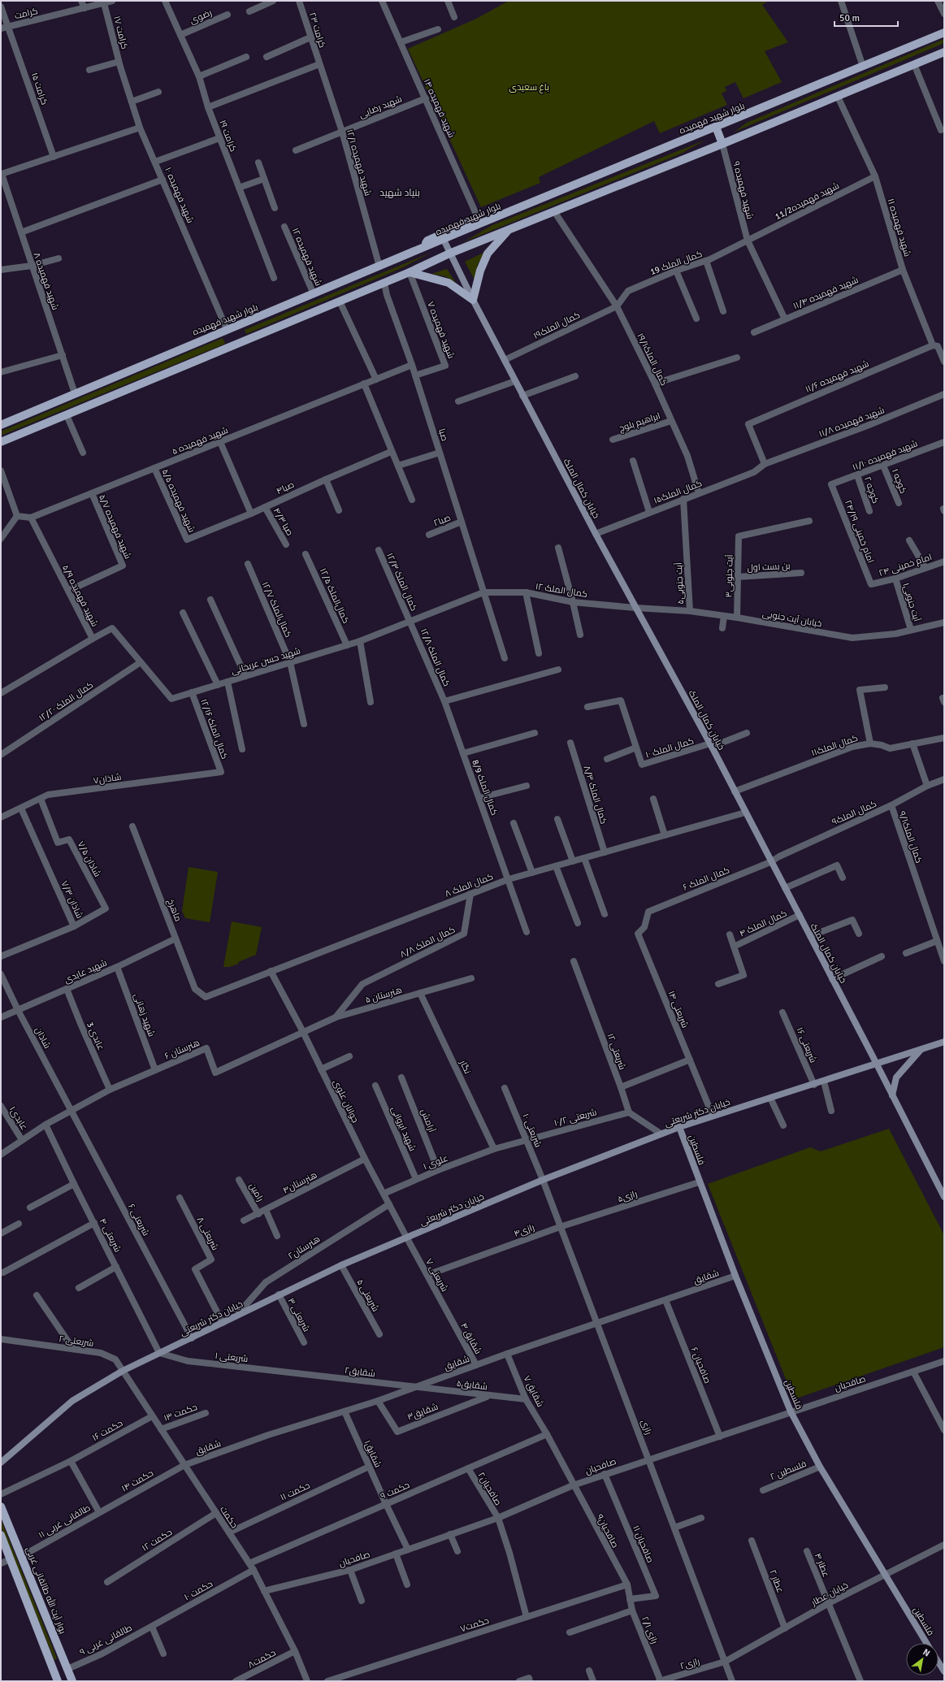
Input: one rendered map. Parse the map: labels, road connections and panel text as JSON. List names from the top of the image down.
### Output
{
  "streets": {
    "main road": [
      "بلوار شهید فهمیده",
      "خیابان کمال الملک",
      "خیابان دکتر شریعتی",
      "فلسطین",
      "بوار آیت الله طالقانی غربی"
    ],
    "street": [
      "کرامت",
      "رضوی",
      "کرامت ۲۳",
      "کرامت ۱۷",
      "کرامت ۱۵",
      "شهید رضایی",
      "شهید فهمیده ۱۴",
      "کرامت ۱۹",
      "شهید فهمیده ۱۲/۱",
      "شهید فهمیده ۹",
      "شهید فهمیده ۱۰",
      "شهید فهمیده11/2",
      "شهید فهمیده ۱۱",
      "شهید فهمیده ۱۲",
      "کمال الملک 19",
      "شهید فهمیده ۸",
      "شهید فهمیده ۱۱/۴",
      "کمال الملک۱۹",
      "شهید فهمیده ۷",
      "کمال الملک۱۹/۱",
      "شهید فهمیده ۱۱/۶",
      "ابراهیم بلوچ",
      "شهید فهمیده ۱۱/۸",
      "صبا",
      "شهید فهمیده ۵",
      "شهید فهمیده ۱۱/۱۰",
      "کوچه ۱",
      "صبا۴",
      "کوچه ۲",
      "کمال الملک۱۵",
      "شهید فهمیده ۵/۵",
      "صبا۲",
      "صبا ۴/۳",
      "شهید فهمیده ۵/۷",
      "امام خمینی ۲۴/۱۹",
      "امام خمینی ۲۴",
      "بن بست اول",
      "آیت جنوبی۳",
      "کمال الملک ۱۲/۳",
      "آیت جنوبی۵",
      "کمال الملک ۱۲",
      "شهید فهمیده ۵/۹",
      "کمال‌الملک ۱۲/۵",
      "آیت جنوبی۱",
      "کمال‌الملک ۱۲/۷",
      "خیابان آیت جنوبی",
      "کمال الملک ۱۲/۸",
      "شهید حسن عربخانی",
      "کمال الملک ۱۲/۲۰",
      "کمال الملک ۱۲/۱۶",
      "کمال الملک۱۱",
      "کمال الملک ۱۰",
      "شاذان۷",
      "کمال الملک 8/9",
      "کمال الملک ۸/۳",
      "کمال الملک۹",
      "کمال الملک۹/۱",
      "شاذان ۷/۵",
      "کمال الملک ۶",
      "کمال الملک ۸",
      "شاذان ۷/۳",
      "ماهرخ",
      "کمال الملک ۴",
      "کمال الملک ۸/۸",
      "شهید عابدی",
      "هنرستان ۵",
      "شریعتی ۱۴",
      "شهید زهانی",
      "عابدی 3",
      "شاذان",
      "شریعتی ۱۶",
      "هنرستان ۶",
      "شریعتی ۱۲",
      "نگار",
      "جوانان علوی",
      "شریعتی ۱۰/۲",
      "عابدی۱",
      "آرامش",
      "شهید ایروانی",
      "شریعتی ۱۰",
      "علوی ۱",
      "هنرستان۴",
      "رامین",
      "رازی۵",
      "شریعتی ۶",
      "رازی۴",
      "شریعتی ۸",
      "شریعتی ۴",
      "هنرستان۲",
      "۷ شریعتی",
      "شقایق",
      "شریعتی ۵",
      "شریعتی ۳",
      "شقایق ۴",
      "شریعتی ۲",
      "شریعتی ۱",
      "صافحیان ۶",
      "شقایق۲",
      "صافحیان",
      "شقایق۵",
      "شقایق ۷",
      "شقایق۳",
      "حکمت ۱۳",
      "رازی",
      "حکمت ۱۶",
      "شقایق۱",
      "فلسطین ۲",
      "حکمت ۱۴",
      "صافحیان۲",
      "حکمت ۹",
      "حکمت ۱۱",
      "حکمت",
      "طالقانی غربی ۱۱",
      "صافحیان۹",
      "حکمت ۱۲",
      "صافحیان ۱۱",
      "عطار ۴",
      "عطار ۲",
      "حکمت ۱۰",
      "خیابان عطار",
      "حکمت۷",
      "رازی ۲/۱",
      "طالقانی غربی ۹",
      "حکمت۸",
      "رازی۲"
    ]
  },
  "crossings": [
    ["کرامت", "کرامت ۱۷"],
    ["کرامت", "کرامت ۱۵"],
    ["رضوی", "کرامت ۱۹"],
    ["کرامت ۲۳", "شهید فهمیده ۱۲/۱"],
    ["کرامت ۱۷", "شهید فهمیده ۱۰"],
    ["شهید رضایی", "شهید فهمیده ۱۴"],
    ["شهید رضایی", "شهید فهمیده ۱۲/۱"],
    ["شهید فهمیده ۱۴", "بلوار شهید فهمیده"],
    ["بلوار شهید فهمیده", "شهید فهمیده ۱۲/۱"],
    ["بلوار شهید فهمیده", "شهید فهمیده ۱۰"],
    ["بلوار شهید فهمیده", "شهید فهمیده ۱۲"],
    ["بلوار شهید فهمیده", "شهید فهمیده ۸"],
    ["بلوار شهید فهمیده", "خیابان کمال الملک"],
    ["شهید فهمیده ۹", "شهید فهمیده11/2"],
    ["شهید فهمیده ۹", "کمال الملک 19"],
    ["شهید فهمیده ۹", "شهید فهمیده ۱۱/۴"],
    ["شهید فهمیده11/2", "شهید فهمیده ۱۱"],
    ["شهید فهمیده11/2", "کمال الملک 19"],
    ["شهید فهمیده ۱۱", "شهید فهمیده ۱۱/۴"],
    ["شهید فهمیده ۱۱", "شهید فهمیده ۱۱/۶"],
    ["کمال الملک 19", "کمال الملک۱۹"],
    ["کمال الملک 19", "کمال الملک۱۹/۱"],
    ["کمال الملک۱۹", "کمال الملک۱۹/۱"],
    ["کمال الملک۱۹", "خیابان کمال الملک"],
    ["شهید فهمیده ۷", "صبا"],
    ["کمال الملک۱۹/۱", "ابراهیم بلوچ"],
    ["کمال الملک۱۹/۱", "کمال الملک۱۵"],
    ["شهید فهمیده ۱۱/۶", "شهید فهمیده ۱۱/۸"],
    ["شهید فهمیده ۱۱/۶", "کمال الملک۱۵"],
    ["شهید فهمیده ۱۱/۸", "کمال الملک۱۵"],
    ["صبا", "شهید فهمیده ۵"],
    ["صبا", "صبا۲"],
    ["صبا", "کمال الملک ۱۲"],
    ["صبا", "شهید حسن عربخانی"],
    ["شهید فهمیده ۵", "شهید فهمیده ۵/۵"],
    ["شهید فهمیده ۵", "شهید فهمیده ۵/۷"],
    ["شهید فهمیده ۵", "شهید فهمیده ۵/۹"],
    ["شهید فهمیده ۱۱/۱۰", "کوچه ۱"],
    ["شهید فهمیده ۱۱/۱۰", "کوچه ۲"],
    ["شهید فهمیده ۱۱/۱۰", "امام خمینی ۲۴/۱۹"],
    ["صبا۴", "شهید فهمیده ۵/۵"],
    ["صبا۴", "صبا ۴/۳"],
    ["خیابان کمال الملک", "کمال الملک۱۵"],
    ["خیابان کمال الملک", "کمال الملک ۱۲"],
    ["خیابان کمال الملک", "خیابان آیت جنوبی"],
    ["خیابان کمال الملک", "کمال الملک۱۱"],
    ["خیابان کمال الملک", "کمال الملک ۱۰"],
    ["خیابان کمال الملک", "کمال الملک۹"],
    ["خیابان کمال الملک", "کمال الملک ۶"],
    ["خیابان کمال الملک", "کمال الملک ۸"],
    ["خیابان کمال الملک", "کمال الملک ۴"],
    ["خیابان کمال الملک", "خیابان دکتر شریعتی"],
    ["کمال الملک۱۵", "آیت جنوبی۵"],
    ["شهید فهمیده ۵/۷", "شهید فهمیده ۵/۹"],
    ["امام خمینی ۲۴/۱۹", "امام خمینی ۲۴"],
    ["امام خمینی ۲۴", "آیت جنوبی۱"],
    ["بن بست اول", "آیت جنوبی۳"],
    ["آیت جنوبی۳", "خیابان آیت جنوبی"],
    ["کمال الملک ۱۲/۳", "کمال الملک ۱۲/۸"],
    ["کمال الملک ۱۲/۳", "شهید حسن عربخانی"],
    ["آیت جنوبی۵", "خیابان آیت جنوبی"],
    ["کمال الملک ۱۲", "خیابان آیت جنوبی"],
    ["کمال الملک ۱۲", "شهید حسن عربخانی"],
    ["کمال‌الملک ۱۲/۵", "شهید حسن عربخانی"],
    ["آیت جنوبی۱", "خیابان آیت جنوبی"],
    ["کمال‌الملک ۱۲/۷", "شهید حسن عربخانی"],
    ["کمال الملک ۱۲/۸", "شهید حسن عربخانی"],
    ["کمال الملک ۱۲/۸", "کمال الملک 8/9"],
    ["شهید حسن عربخانی", "کمال الملک ۱۲/۲۰"],
    ["شهید حسن عربخانی", "کمال الملک ۱۲/۱۶"],
    ["کمال الملک ۱۲/۱۶", "شاذان۷"],
    ["شاذان۷", "شاذان ۷/۵"],
    ["شاذان۷", "شاذان ۷/۳"],
    ["کمال الملک 8/9", "کمال الملک ۸"],
    ["کمال الملک ۸/۳", "کمال الملک ۸"],
    ["کمال الملک۹", "کمال الملک۹/۱"],
    ["کمال الملک۹", "کمال الملک ۶"],
    ["شاذان ۷/۵", "شاذان ۷/۳"],
    ["کمال الملک ۶", "شریعتی ۱۴"],
    ["کمال الملک ۸", "ماهرخ"],
    ["کمال الملک ۸", "کمال الملک ۸/۸"],
    ["کمال الملک ۸", "جوانان علوی"],
    ["ماهرخ", "شهید عابدی"],
    ["کمال الملک ۸/۸", "هنرستان ۵"],
    ["شهید عابدی", "شهید زهانی"],
    ["شهید عابدی", "عابدی 3"],
    ["شهید عابدی", "شاذان"],
    ["هنرستان ۵", "هنرستان ۶"],
    ["هنرستان ۵", "نگار"],
    ["هنرستان ۵", "جوانان علوی"],
    ["شریعتی ۱۴", "خیابان دکتر شریعتی"],
    ["شهید زهانی", "هنرستان ۶"],
    ["عابدی 3", "هنرستان ۶"],
    ["شاذان", "هنرستان ۶"],
    ["شاذان", "شریعتی ۶"],
    ["شریعتی ۱۶", "خیابان دکتر شریعتی"],
    ["هنرستان ۶", "جوانان علوی"],
    ["هنرستان ۶", "عابدی۱"],
    ["هنرستان ۶", "شریعتی ۶"],
    ["هنرستان ۶", "شریعتی ۴"],
    ["شریعتی ۱۲", "شریعتی ۱۰/۲"],
    ["نگار", "شریعتی ۱۰/۲"],
    ["نگار", "علوی ۱"],
    ["جوانان علوی", "خیابان دکتر شریعتی"],
    ["جوانان علوی", "علوی ۱"],
    ["جوانان علوی", "هنرستان۴"],
    ["جوانان علوی", "هنرستان۲"],
    ["جوانان علوی", "۷ شریعتی"],
    ["خیابان دکتر شریعتی", "شریعتی ۱۰"],
    ["خیابان دکتر شریعتی", "فلسطین"],
    ["خیابان دکتر شریعتی", "شریعتی ۶"],
    ["خیابان دکتر شریعتی", "شریعتی ۸"],
    ["خیابان دکتر شریعتی", "شریعتی ۴"],
    ["خیابان دکتر شریعتی", "هنرستان۲"],
    ["خیابان دکتر شریعتی", "۷ شریعتی"],
    ["خیابان دکتر شریعتی", "شریعتی ۵"],
    ["خیابان دکتر شریعتی", "شریعتی ۳"],
    ["خیابان دکتر شریعتی", "شریعتی ۲"],
    ["خیابان دکتر شریعتی", "شریعتی ۱"],
    ["خیابان دکتر شریعتی", "رازی"],
    ["خیابان دکتر شریعتی", "حکمت"],
    ["شریعتی ۱۰/۲", "شریعتی ۱۰"],
    ["شریعتی ۱۰/۲", "علوی ۱"],
    ["آرامش", "علوی ۱"],
    ["شهید ایروانی", "علوی ۱"],
    ["شریعتی ۱۰", "رازی"],
    ["فلسطین", "رازی۵"],
    ["فلسطین", "شقایق"],
    ["فلسطین", "صافحیان"],
    ["فلسطین", "فلسطین ۲"],
    ["فلسطین", "خیابان عطار"],
    ["هنرستان۴", "رامین"],
    ["رازی۵", "رازی۴"],
    ["رازی۵", "رازی"],
    ["رازی۴", "۷ شریعتی"],
    ["رازی۴", "رازی"],
    ["شریعتی ۴", "شریعتی ۱"],
    ["۷ شریعتی", "شقایق ۴"],
    ["شقایق", "شقایق ۴"],
    ["شقایق", "صافحیان ۶"],
    ["شقایق", "شقایق۲"],
    ["شقایق", "شقایق۵"],
    ["شقایق", "شقایق ۷"],
    ["شقایق", "شقایق۳"],
    ["شقایق", "رازی"],
    ["شقایق", "شقایق۱"],
    ["شقایق", "حکمت ۱۴"],
    ["شقایق", "حکمت"],
    ["شریعتی ۲", "حکمت"],
    ["شریعتی ۱", "شقایق۲"],
    ["صافحیان ۶", "صافحیان"],
    ["شقایق۲", "شقایق۵"],
    ["صافحیان", "شقایق ۷"],
    ["صافحیان", "رازی"],
    ["صافحیان", "شقایق۱"],
    ["صافحیان", "صافحیان۲"],
    ["صافحیان", "حکمت"],
    ["صافحیان", "صافحیان۹"],
    ["صافحیان", "صافحیان ۱۱"],
    ["شقایق۵", "شقایق ۷"],
    ["شقایق۵", "شقایق۳"],
    ["شقایق ۷", "حکمت ۹"],
    ["شقایق ۷", "صافحیان۹"],
    ["حکمت ۱۳", "حکمت"],
    ["رازی", "خیابان عطار"],
    ["رازی", "رازی۲"],
    ["حکمت ۱۶", "حکمت"],
    ["شقایق۱", "حکمت ۹"],
    ["شقایق۱", "حکمت ۱۱"],
    ["حکمت ۱۴", "حکمت"],
    ["حکمت ۱۴", "طالقانی غربی ۱۱"],
    ["صافحیان۲", "حکمت ۹"],
    ["صافحیان۲", "حکمت۷"],
    ["حکمت ۹", "حکمت"],
    ["حکمت ۱۱", "حکمت"],
    ["حکمت", "حکمت ۱۲"],
    ["حکمت", "حکمت ۱۰"],
    ["حکمت", "حکمت۸"],
    ["طالقانی غربی ۱۱", "بوار آیت الله طالقانی غربی"],
    ["صافحیان۹", "حکمت۷"],
    ["صافحیان۹", "رازی ۲/۱"],
    ["صافحیان ۱۱", "رازی ۲/۱"],
    ["عطار ۴", "خیابان عطار"],
    ["عطار ۲", "خیابان عطار"],
    ["بوار آیت الله طالقانی غربی", "طالقانی غربی ۹"],
    ["حکمت ۱۰", "طالقانی غربی ۹"],
    ["خیابان عطار", "رازی۲"],
    ["حکمت۷", "رازی ۲/۱"],
    ["رازی ۲/۱", "رازی۲"]
  ],
  "districts": ["بنیاد شهید"],
  "parks": ["باغ سعیدی"],
  "scale_bar": "50 m",
  "north": "top right"
}
